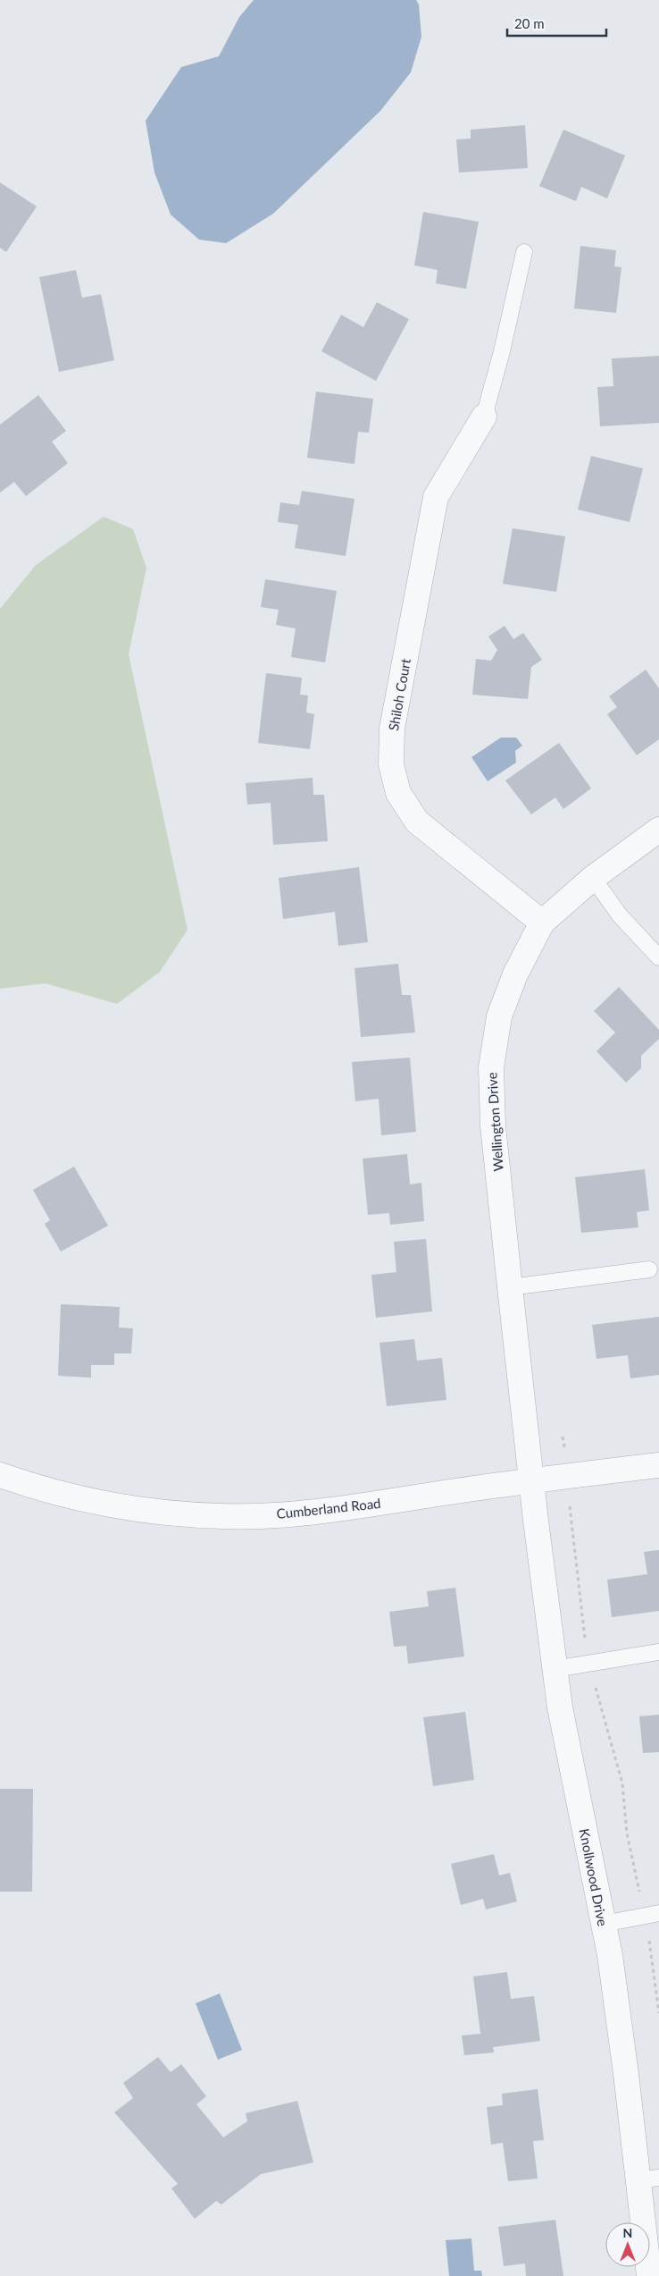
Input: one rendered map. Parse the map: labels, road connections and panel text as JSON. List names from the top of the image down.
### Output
{
  "streets": {
    "street": [
      "Shiloh Court",
      "Wellington Drive",
      "Cumberland Road",
      "Knollwood Drive"
    ]
  },
  "crossings": [
    ["Shiloh Court", "Wellington Drive"],
    ["Wellington Drive", "Cumberland Road"],
    ["Wellington Drive", "Knollwood Drive"],
    ["Cumberland Road", "Knollwood Drive"]
  ],
  "scale_bar": "20 m",
  "north": "top"
}
